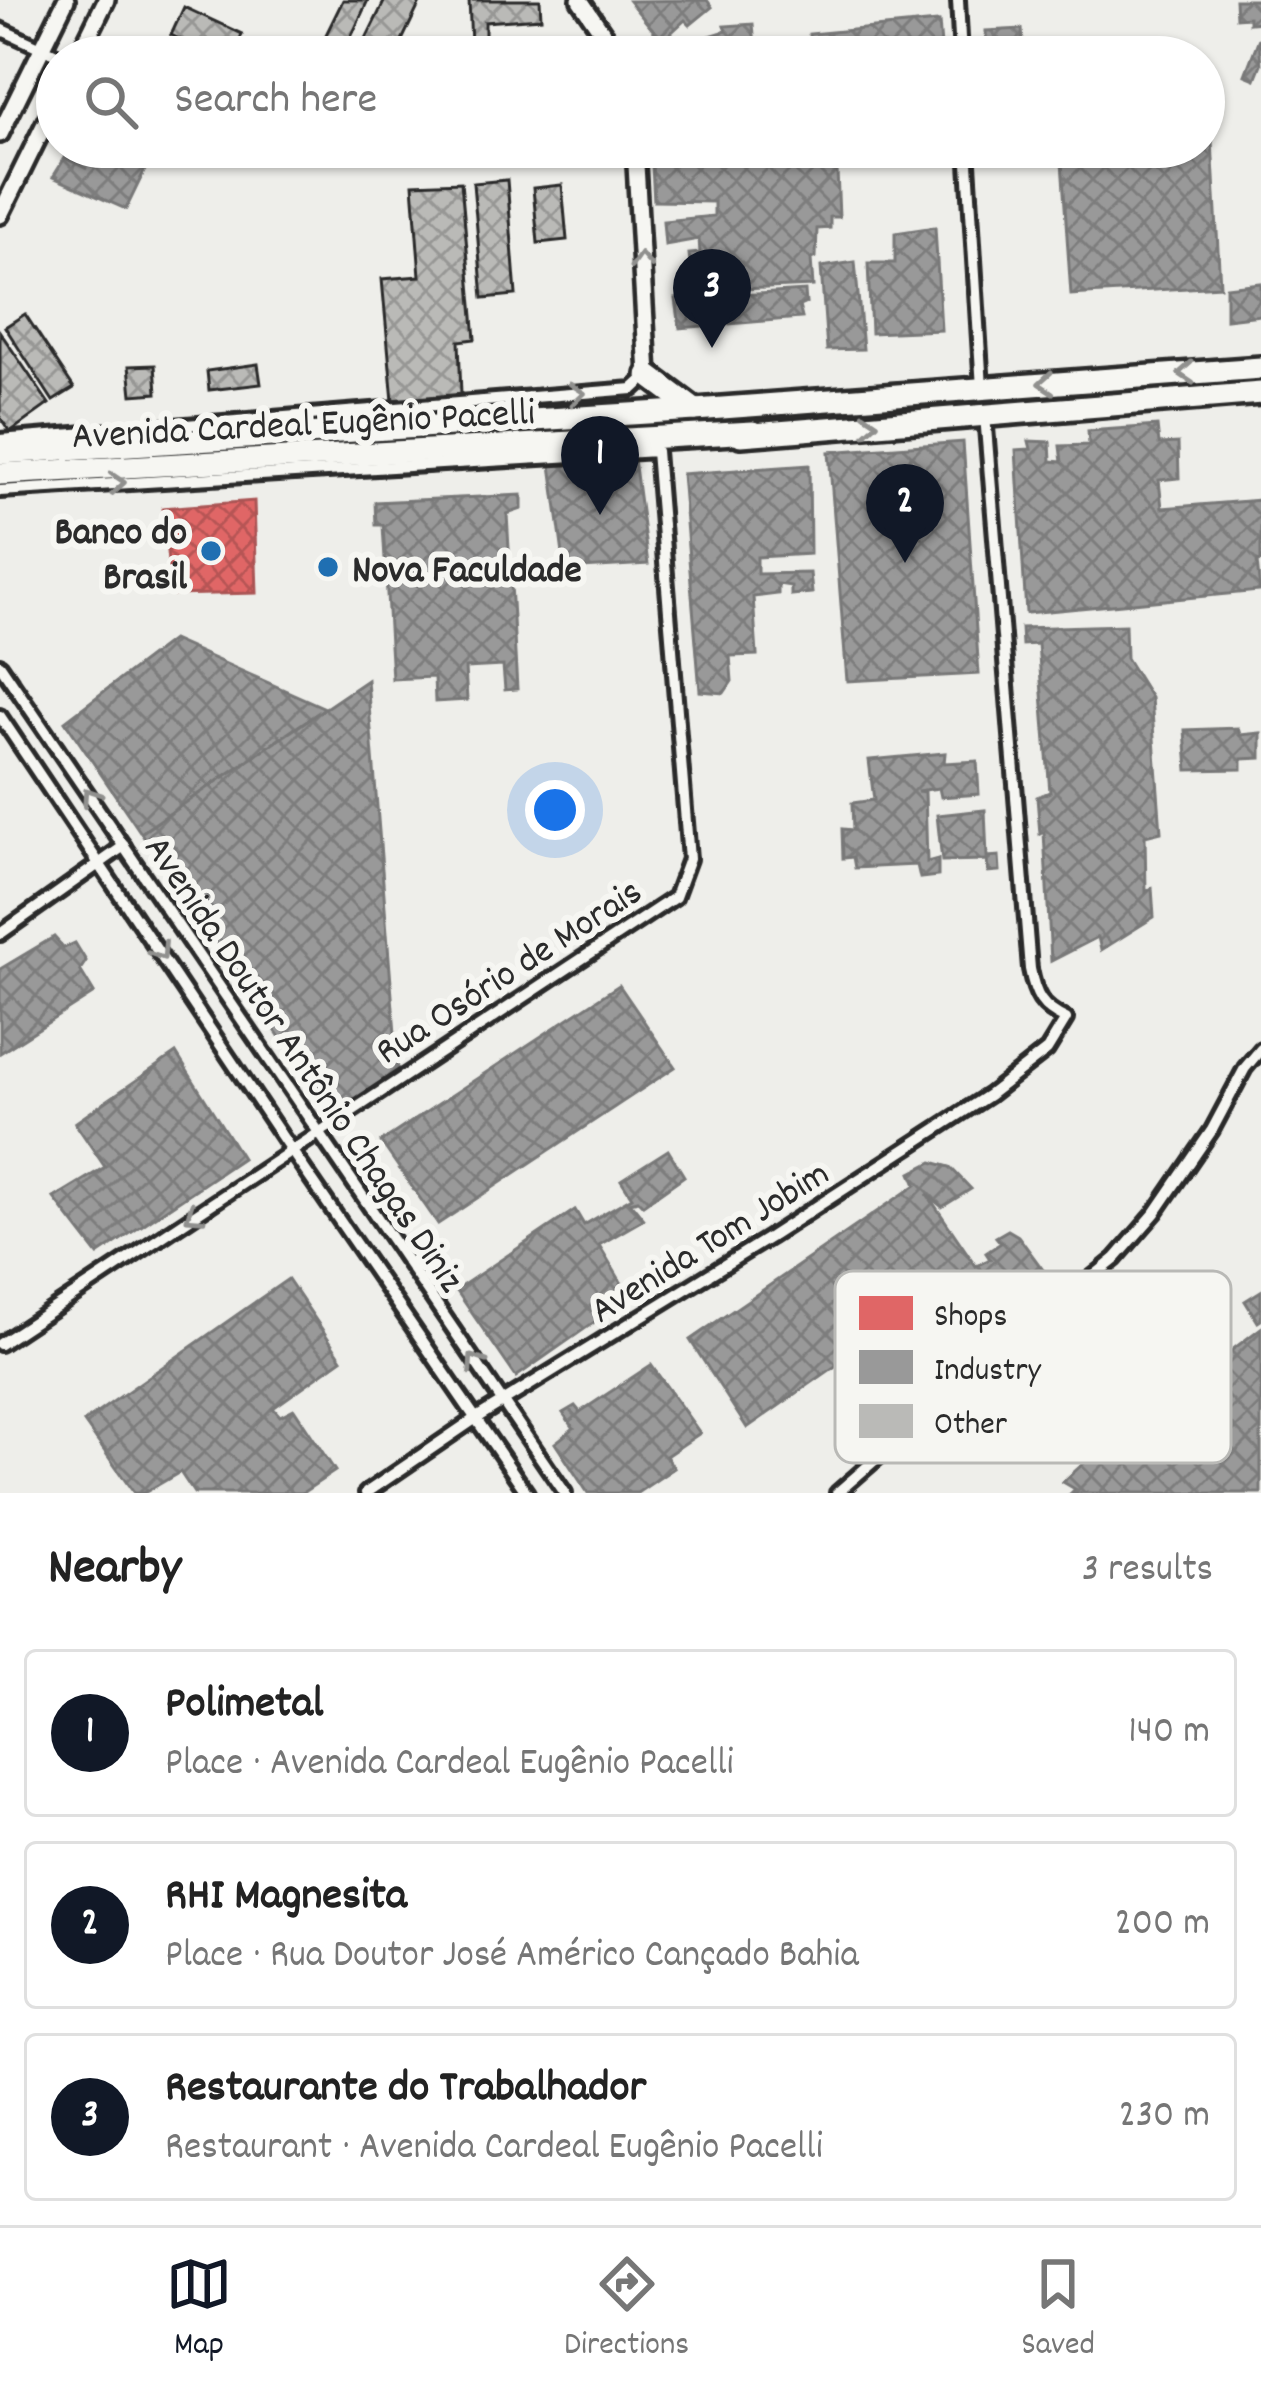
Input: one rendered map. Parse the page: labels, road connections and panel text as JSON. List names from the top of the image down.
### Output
{
  "streets": {
    "highway": ["Avenida Cardeal Eugênio Pacelli"],
    "street": ["Rua Osório de Morais", "Avenida Doutor Antônio Chagas Diniz", "Avenida Tom Jobim"]
  },
  "crossings": [
    ["Avenida Cardeal Eugênio Pacelli", "Rua Osório de Morais"],
    ["Rua Osório de Morais", "Avenida Doutor Antônio Chagas Diniz"],
    ["Avenida Doutor Antônio Chagas Diniz", "Avenida Tom Jobim"]
  ],
  "one_way": ["Avenida Cardeal Eugênio Pacelli"],
  "places": ["Banco do Brasil", "Nova Faculdade"],
  "legend": ["Shops", "Industry", "Other"],
  "page": {
    "search": "Search here",
    "pins": ["3", "1", "2"],
    "heading": ["Nearby", "3 results"],
    "list": [
      {
        "mark": "1",
        "name": "Polimetal",
        "note": "Place · Avenida Cardeal Eugênio Pacelli",
        "value": "140 m"
      },
      {
        "mark": "2",
        "name": "RHI Magnesita",
        "note": "Place · Rua Doutor José Américo Cançado Bahia",
        "value": "200 m"
      },
      {
        "mark": "3",
        "name": "Restaurante do Trabalhador",
        "note": "Restaurant · Avenida Cardeal Eugênio Pacelli",
        "value": "230 m"
      }
    ],
    "nav": ["Map", "Directions", "Saved"]
  }
}
